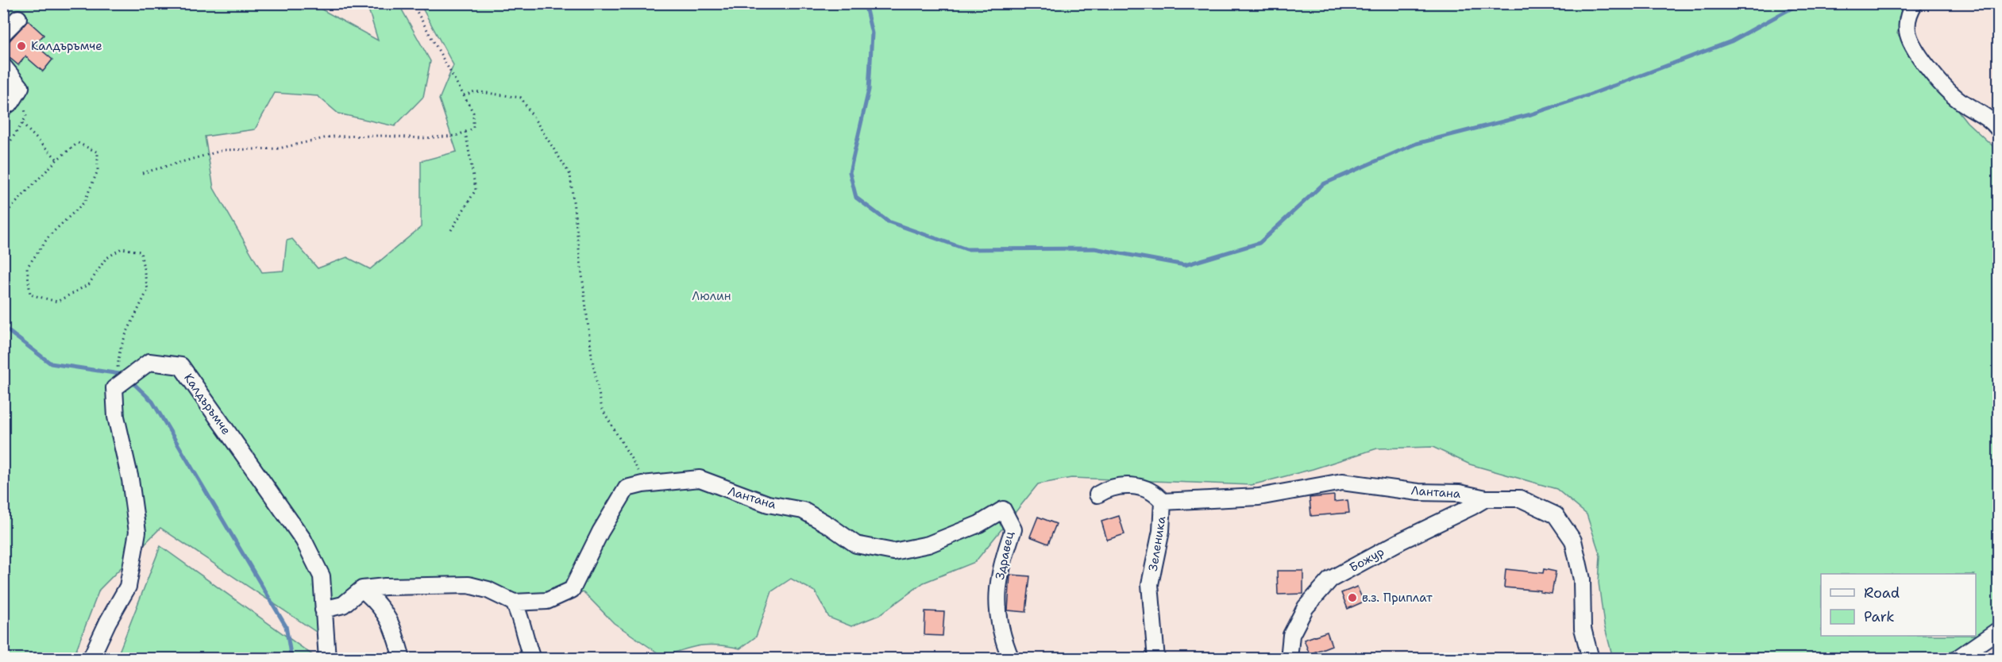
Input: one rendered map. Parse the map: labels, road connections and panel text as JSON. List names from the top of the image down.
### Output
{
  "streets": {
    "street": [
      "Калдъръмче",
      "Лантана",
      "Зеленика",
      "Здравец",
      "Божур"
    ]
  },
  "crossings": [
    ["Лантана", "Зеленика"],
    ["Лантана", "Здравец"],
    ["Лантана", "Божур"]
  ],
  "parks": ["Люлин"],
  "places": ["Калдъръмче", "в.з. Приплат"],
  "legend": ["Road", "Park"]
}
